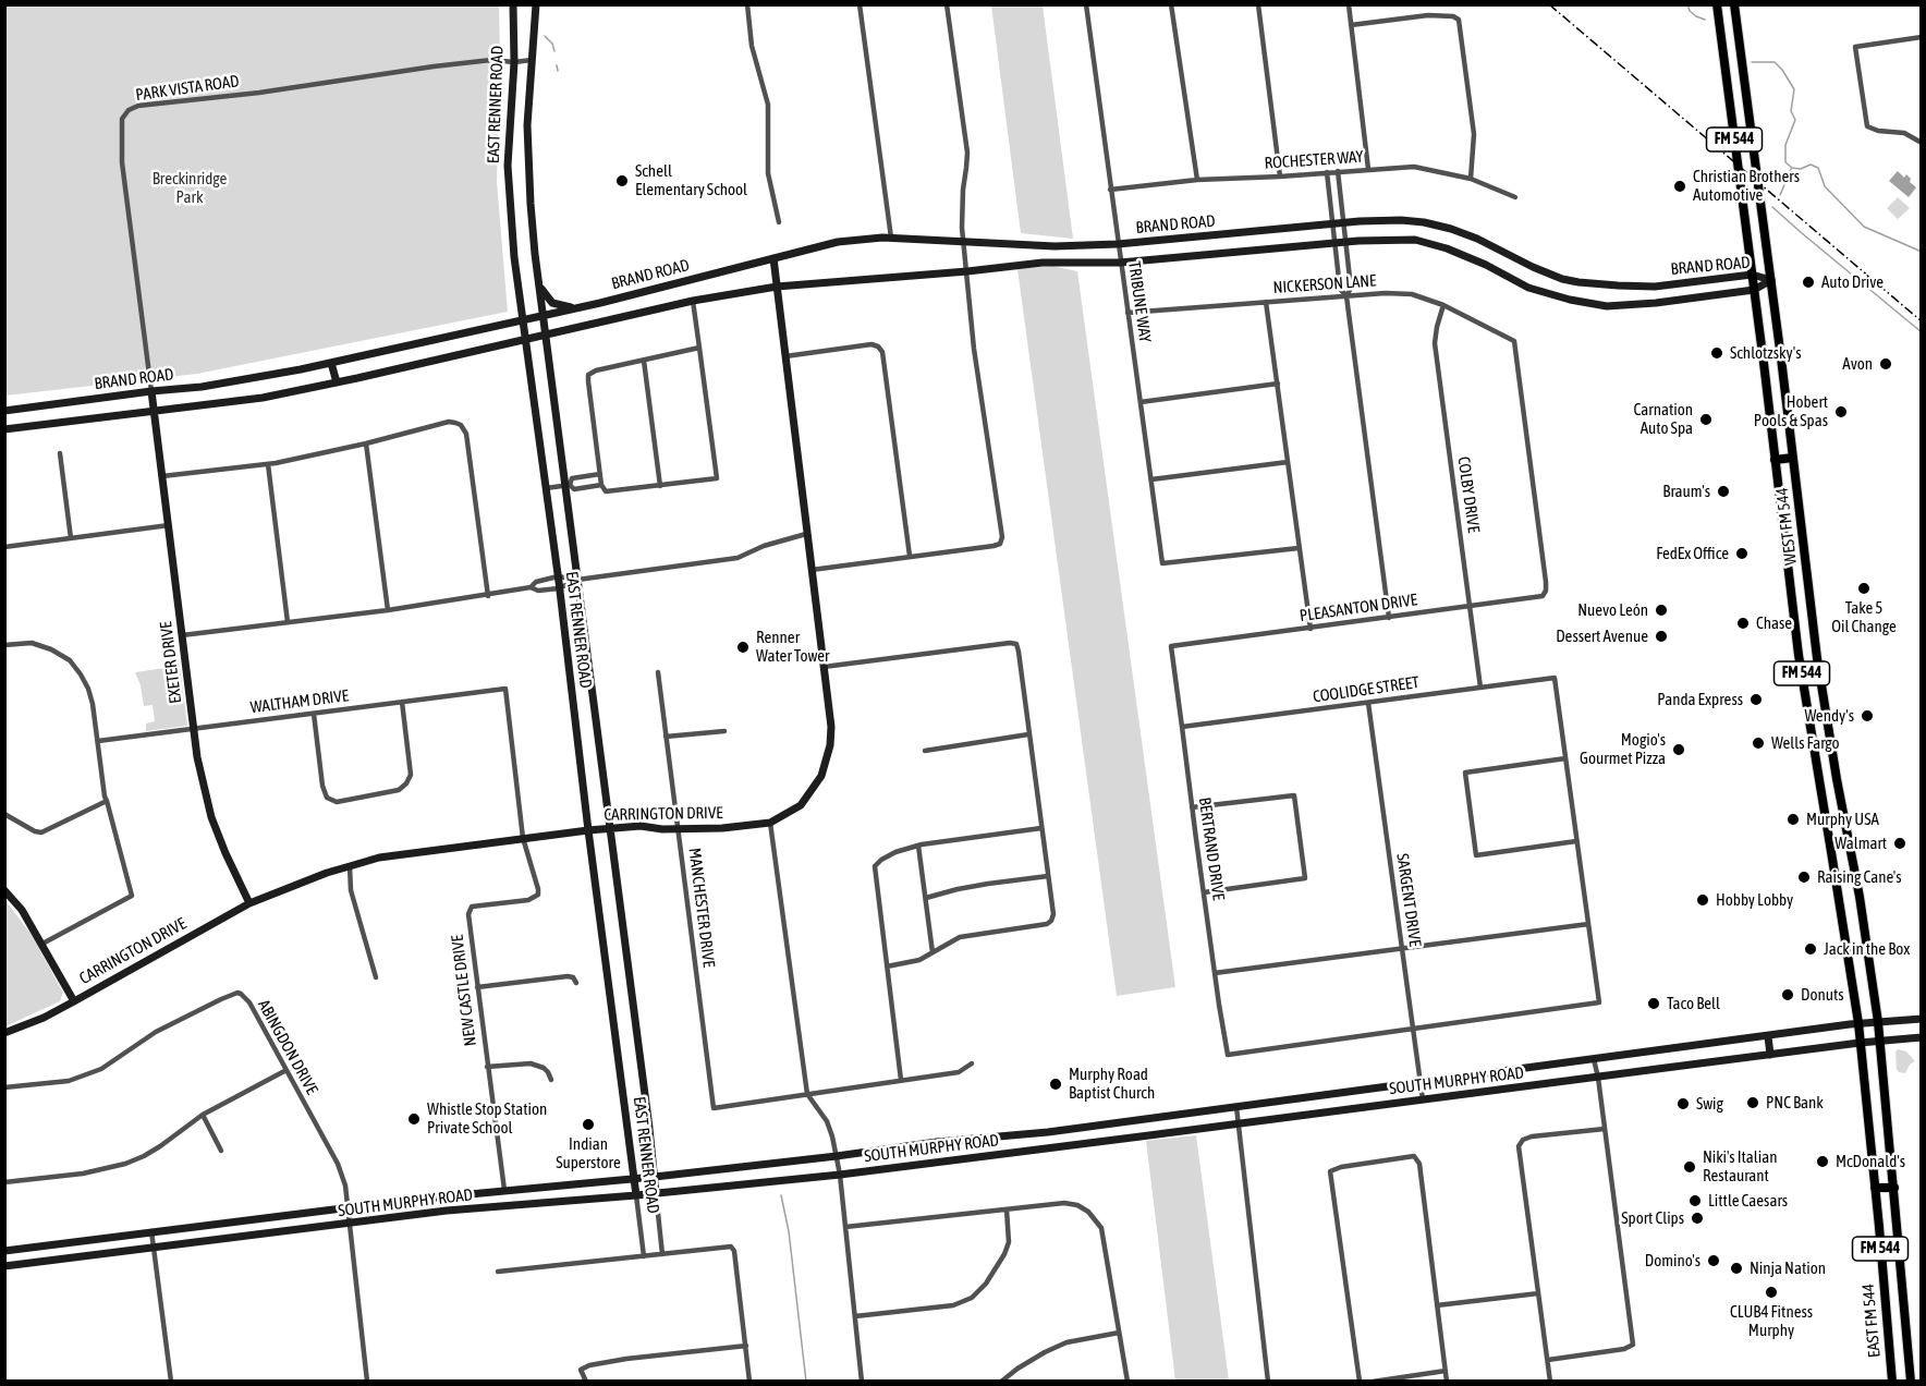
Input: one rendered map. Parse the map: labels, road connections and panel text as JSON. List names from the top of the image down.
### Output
{
  "streets": {
    "main road": [
      "EAST RENNER ROAD",
      "FM 544",
      "BRAND ROAD",
      "WEST FM 544",
      "EXETER DRIVE",
      "CARRINGTON DRIVE",
      "SOUTH MURPHY ROAD",
      "EAST FM 544"
    ],
    "street": [
      "PARK VISTA ROAD",
      "ROCHESTER WAY",
      "NICKERSON LANE",
      "TRIBUNE WAY",
      "COLBY DRIVE",
      "PLEASANTON DRIVE",
      "COOLIDGE STREET",
      "WALTHAM DRIVE",
      "BERTRAND DRIVE",
      "SARGENT DRIVE",
      "MANCHESTER DRIVE",
      "NEW CASTLE DRIVE",
      "ABINGDON DRIVE"
    ]
  },
  "crossings": [
    ["PARK VISTA ROAD", "EAST RENNER ROAD"],
    ["PARK VISTA ROAD", "BRAND ROAD"],
    ["PARK VISTA ROAD", "EXETER DRIVE"],
    ["EAST RENNER ROAD", "BRAND ROAD"],
    ["EAST RENNER ROAD", "CARRINGTON DRIVE"],
    ["EAST RENNER ROAD", "SOUTH MURPHY ROAD"],
    ["ROCHESTER WAY", "TRIBUNE WAY"],
    ["BRAND ROAD", "TRIBUNE WAY"],
    ["BRAND ROAD", "WEST FM 544"],
    ["BRAND ROAD", "EXETER DRIVE"],
    ["BRAND ROAD", "CARRINGTON DRIVE"],
    ["NICKERSON LANE", "TRIBUNE WAY"],
    ["NICKERSON LANE", "COLBY DRIVE"],
    ["NICKERSON LANE", "PLEASANTON DRIVE"],
    ["COLBY DRIVE", "PLEASANTON DRIVE"],
    ["COLBY DRIVE", "COOLIDGE STREET"],
    ["WEST FM 544", "SOUTH MURPHY ROAD"],
    ["WEST FM 544", "EAST FM 544"],
    ["PLEASANTON DRIVE", "BERTRAND DRIVE"],
    ["EXETER DRIVE", "WALTHAM DRIVE"],
    ["EXETER DRIVE", "CARRINGTON DRIVE"],
    ["COOLIDGE STREET", "BERTRAND DRIVE"],
    ["COOLIDGE STREET", "SARGENT DRIVE"],
    ["WALTHAM DRIVE", "NEW CASTLE DRIVE"],
    ["CARRINGTON DRIVE", "MANCHESTER DRIVE"],
    ["CARRINGTON DRIVE", "NEW CASTLE DRIVE"],
    ["BERTRAND DRIVE", "SARGENT DRIVE"],
    ["SARGENT DRIVE", "SOUTH MURPHY ROAD"],
    ["NEW CASTLE DRIVE", "SOUTH MURPHY ROAD"],
    ["ABINGDON DRIVE", "SOUTH MURPHY ROAD"],
    ["SOUTH MURPHY ROAD", "EAST FM 544"]
  ],
  "parks": ["Breckinridge Park"],
  "places": [
    "Schell Elementary School",
    "Christian Brothers Automotive",
    "Auto Drive",
    "Schlotzsky's",
    "Avon",
    "Hobert Pools & Spas",
    "Carnation Auto Spa",
    "Braum's",
    "FedEx Office",
    "Take 5 Oil Change",
    "Nuevo León",
    "Chase",
    "Dessert Avenue",
    "Renner Water Tower",
    "Panda Express",
    "Wendy's",
    "Wells Fargo",
    "Mogio's Gourmet Pizza",
    "Murphy USA",
    "Walmart",
    "Raising Cane's",
    "Hobby Lobby",
    "Jack in the Box",
    "Donuts",
    "Taco Bell",
    "Murphy Road Baptist Church",
    "PNC Bank",
    "Swig",
    "Whistle Stop Station Private School",
    "Indian Superstore",
    "McDonald's",
    "Niki's Italian Restaurant",
    "Little Caesars",
    "Sport Clips",
    "Domino's",
    "Ninja Nation",
    "CLUB4 Fitness Murphy"
  ]
}
